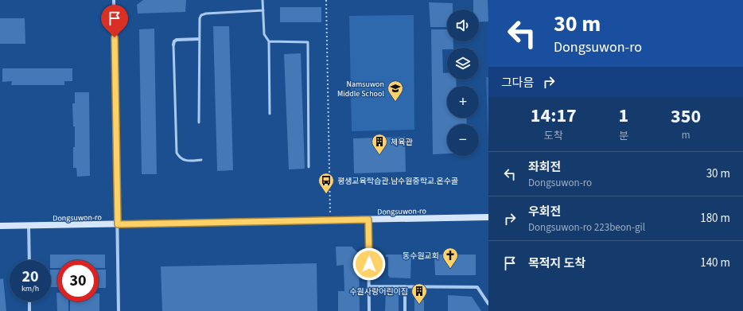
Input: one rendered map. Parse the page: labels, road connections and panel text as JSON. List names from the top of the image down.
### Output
{
  "streets": {
    "main road": ["Dongsuwon-ro"]
  },
  "places": {
    "school or university": ["Namsuwon Middle School"],
    "building": ["체육관", "수원사랑어린이집"],
    "bus stop": ["평생교육학습관.남수원중학교.온수골"],
    "church": ["동수원교회"]
  },
  "page": {
    "turn": ["30 m", "Dongsuwon-ro"],
    "map_buttons": ["+", "−"],
    "then": "그다음",
    "eta": [
      "14:17",
      "도착",
      "1",
      "분",
      "350",
      "m"
    ],
    "list": [
      {
        "name": "좌회전",
        "note": "Dongsuwon-ro",
        "value": "30 m"
      },
      {
        "name": "우회전",
        "note": "Dongsuwon-ro 223beon-gil",
        "value": "180 m"
      },
      {
        "name": "목적지 도착",
        "value": "140 m"
      }
    ],
    "speed": "20 km/h",
    "limit": "30"
  }
}
